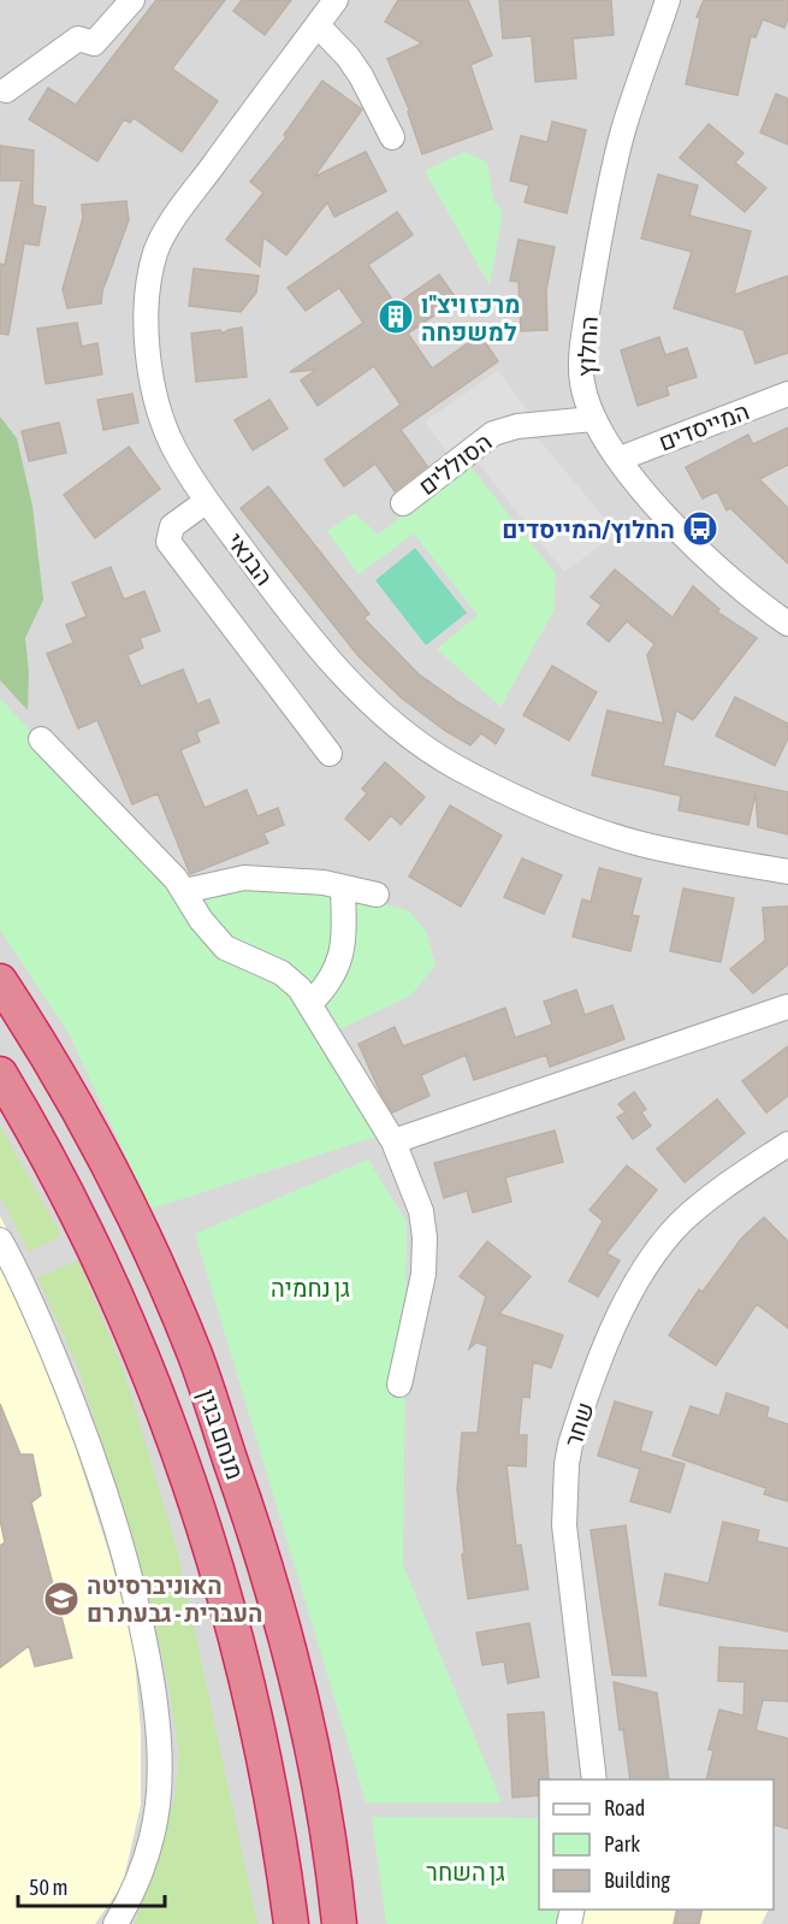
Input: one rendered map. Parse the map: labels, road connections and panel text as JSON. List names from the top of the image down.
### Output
{
  "streets": {
    "highway": ["מנחם בגין"],
    "street": [
      "החלוץ",
      "המייסדים",
      "הסוללים",
      "הבנאי",
      "שחר"
    ]
  },
  "crossings": [
    ["החלוץ", "המייסדים"],
    ["החלוץ", "הסוללים"]
  ],
  "parks": ["גן נחמיה", "גן השחר"],
  "places": {
    "building": ["מרכז ויצ\"ו למשפחה"],
    "bus stop": ["החלוץ/המייסדים"],
    "school or university": ["האוניברסיטה העברית - גבעת רם"]
  },
  "legend": ["Road", "Park", "Building"],
  "scale_bar": "50 m"
}
